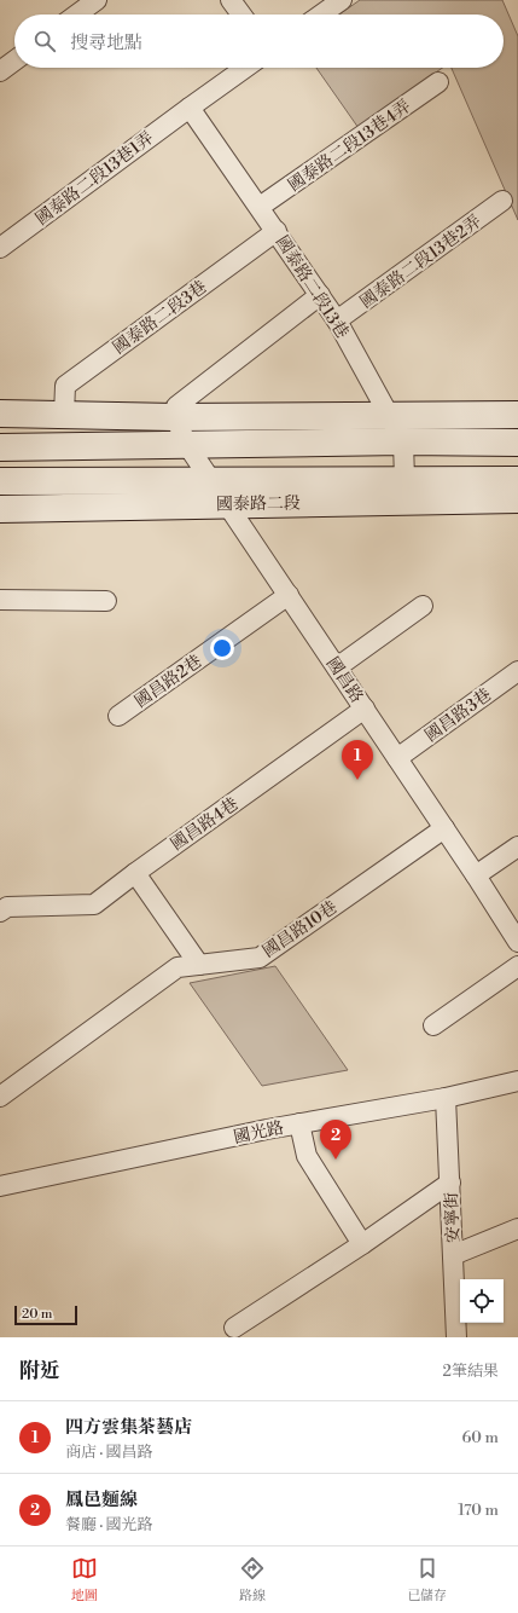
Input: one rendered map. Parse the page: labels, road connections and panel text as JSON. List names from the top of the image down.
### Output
{
  "streets": {
    "street": [
      "國泰路二段13巷4弄",
      "國泰路二段13巷1弄",
      "國泰路二段13巷2弄",
      "國泰路二段13巷",
      "國泰路二段3巷",
      "國泰路二段",
      "國昌路",
      "國昌路2巷",
      "國昌路3巷",
      "國昌路4巷",
      "國昌路10巷",
      "國光路",
      "安寧街"
    ]
  },
  "crossings": [
    ["國泰路二段13巷4弄", "國泰路二段13巷"],
    ["國泰路二段13巷1弄", "國泰路二段13巷"],
    ["國泰路二段13巷2弄", "國泰路二段13巷"],
    ["國泰路二段13巷", "國泰路二段3巷"],
    ["國泰路二段13巷", "國泰路二段"],
    ["國泰路二段", "國昌路"],
    ["國昌路", "國昌路2巷"],
    ["國昌路", "國昌路3巷"],
    ["國昌路", "國昌路4巷"],
    ["國昌路", "國昌路10巷"],
    ["國光路", "安寧街"]
  ],
  "scale_bar": "20 m",
  "page": {
    "search": "搜尋地點",
    "pins": ["1", "2"],
    "scale": "20 m",
    "heading": ["附近", "2筆結果"],
    "list": [
      {
        "mark": "1",
        "name": "四方雲集茶藝店",
        "note": "商店 · 國昌路",
        "value": "60 m"
      },
      {
        "mark": "2",
        "name": "鳳邑麵線",
        "note": "餐廳 · 國光路",
        "value": "170 m"
      }
    ],
    "nav": ["地圖", "路線", "已儲存"]
  }
}
